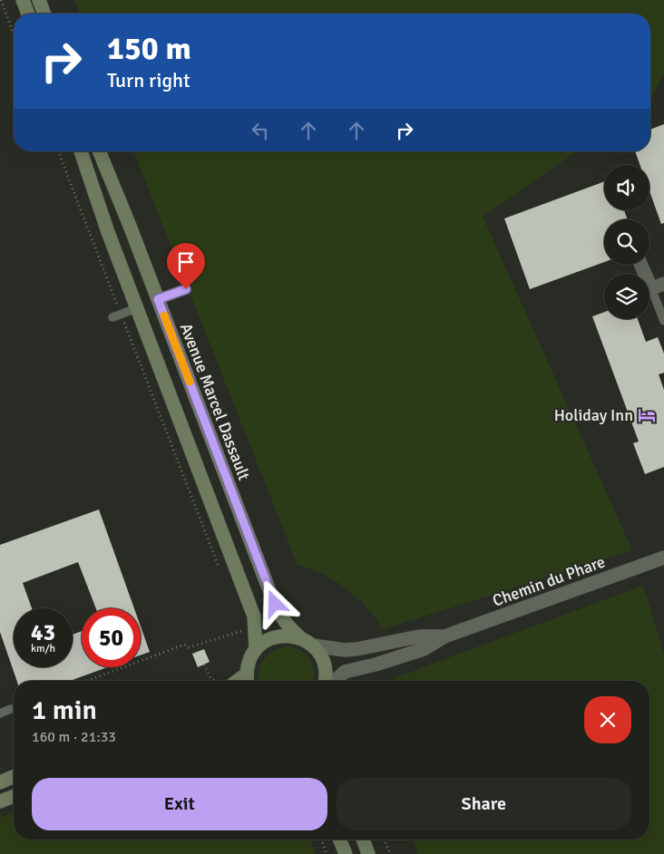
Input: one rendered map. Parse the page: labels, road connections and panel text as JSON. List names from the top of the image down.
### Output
{
  "streets": {
    "main road": ["Avenue Marcel Dassault"],
    "street": ["Chemin du Phare"]
  },
  "places": {
    "hotel": ["Holiday Inn"]
  },
  "page": {
    "turn": ["150 m", "Turn right"],
    "speed": "43 km/h",
    "limit": "50",
    "heading": ["1 min", "160 m · 21:33"],
    "buttons": ["Exit", "Share"]
  }
}
